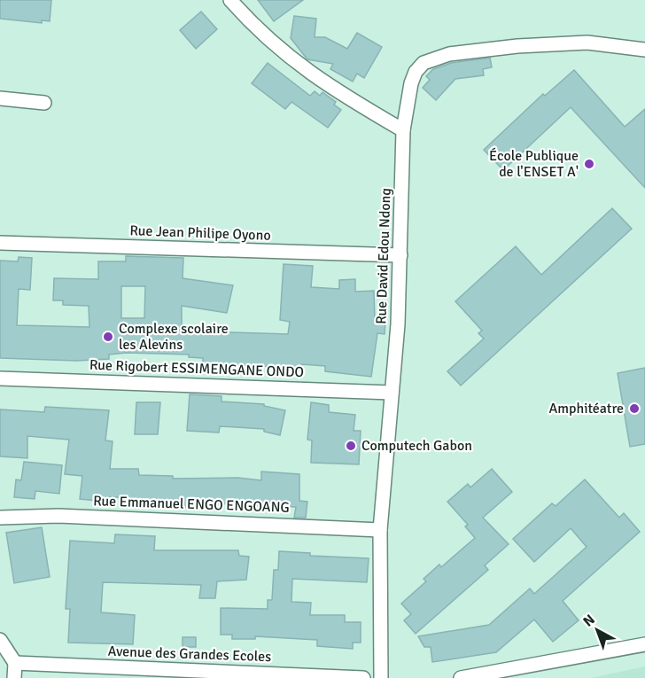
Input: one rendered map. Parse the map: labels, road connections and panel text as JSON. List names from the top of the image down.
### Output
{
  "streets": {
    "street": [
      "Rue Jean Philipe Oyono",
      "Rue David Edou Ndong",
      "Rue Rigobert ESSIMENGANE ONDO",
      "Rue Emmanuel ENGO ENGOANG",
      "Avenue des Grandes Ecoles"
    ]
  },
  "crossings": [
    ["Rue Jean Philipe Oyono", "Rue David Edou Ndong"],
    ["Rue David Edou Ndong", "Rue Rigobert ESSIMENGANE ONDO"],
    ["Rue David Edou Ndong", "Rue Emmanuel ENGO ENGOANG"]
  ],
  "places": [
    "École Publique de l'ENSET A'",
    "Complexe scolaire les Alevins",
    "Amphitéatre",
    "Computech Gabon"
  ],
  "north": "top left"
}
